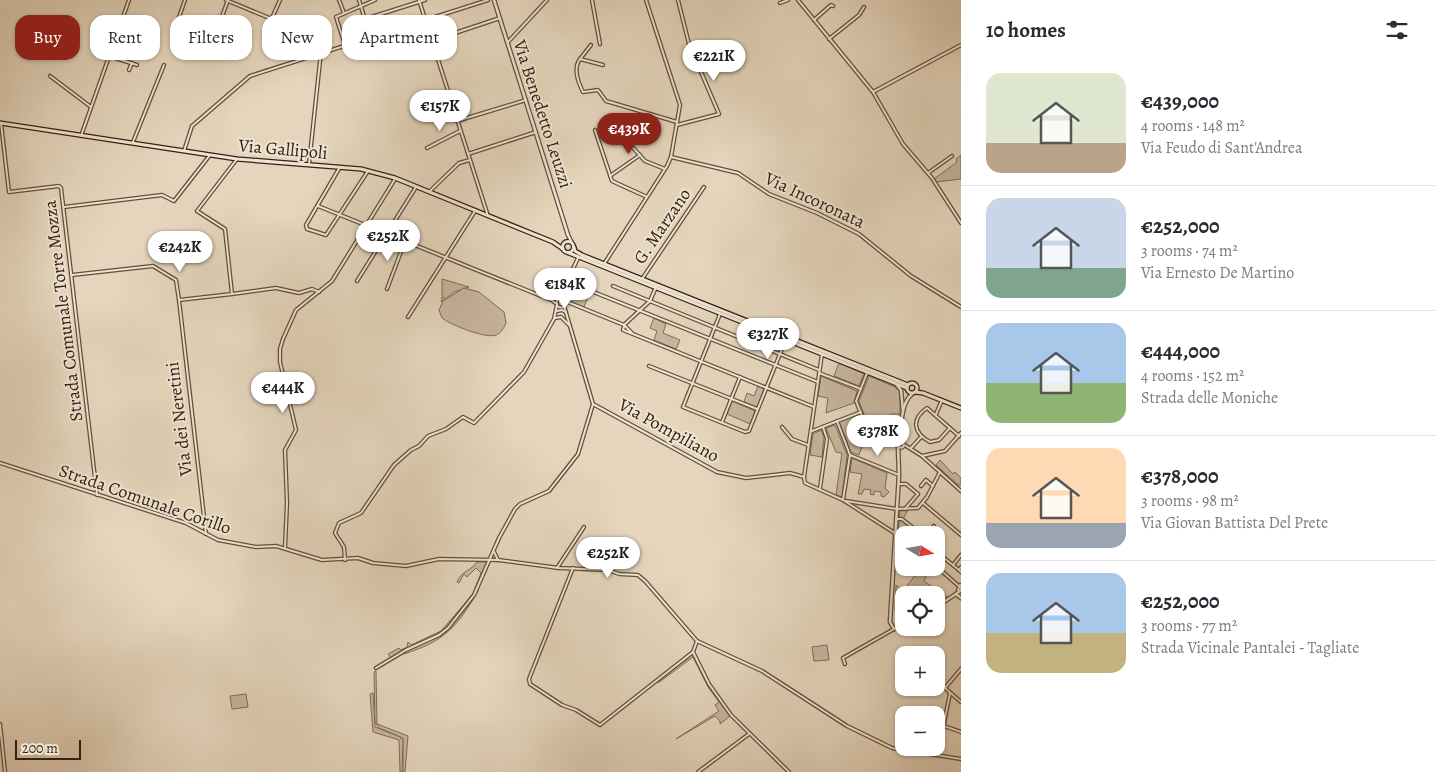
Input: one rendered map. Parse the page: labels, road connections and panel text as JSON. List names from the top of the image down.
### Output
{
  "streets": {
    "main road": ["Via Gallipoli"],
    "street": [
      "Via Benedetto Leuzzi",
      "Via Incoronata",
      "G. Marzano",
      "Strada Comunale Torre Mozza",
      "Via dei Neretini",
      "Via Pompiliano",
      "Strada Comunale Corillo"
    ]
  },
  "crossings": [
    ["Via Benedetto Leuzzi", "Via Gallipoli"],
    ["Via Gallipoli", "Strada Comunale Torre Mozza"],
    ["Strada Comunale Torre Mozza", "Via dei Neretini"],
    ["Strada Comunale Torre Mozza", "Strada Comunale Corillo"],
    ["Via dei Neretini", "Strada Comunale Corillo"]
  ],
  "scale_bar": "200 m",
  "north": "right",
  "page": {
    "heading": "10 homes",
    "chip": [
      "Buy",
      "Rent",
      "Filters",
      "New",
      "Apartment"
    ],
    "price": [
      "€221K",
      "€157K",
      "€439K",
      "€252K",
      "€242K",
      "€184K",
      "€327K",
      "€444K",
      "€378K",
      "€252K"
    ],
    "list": [
      {
        "name": "€439,000",
        "note": "4 rooms · 148 m² · Via Feudo di Sant'Andrea"
      },
      {
        "name": "€252,000",
        "note": "3 rooms · 74 m² · Via Ernesto De Martino"
      },
      {
        "name": "€444,000",
        "note": "4 rooms · 152 m² · Strada delle Moniche"
      },
      {
        "name": "€378,000",
        "note": "3 rooms · 98 m² · Via Giovan Battista Del Prete"
      },
      {
        "name": "€252,000",
        "note": "3 rooms · 77 m² · Strada Vicinale Pantalei - Tagliate"
      }
    ],
    "map_buttons": ["+", "−"],
    "scale": "200 m"
  }
}
